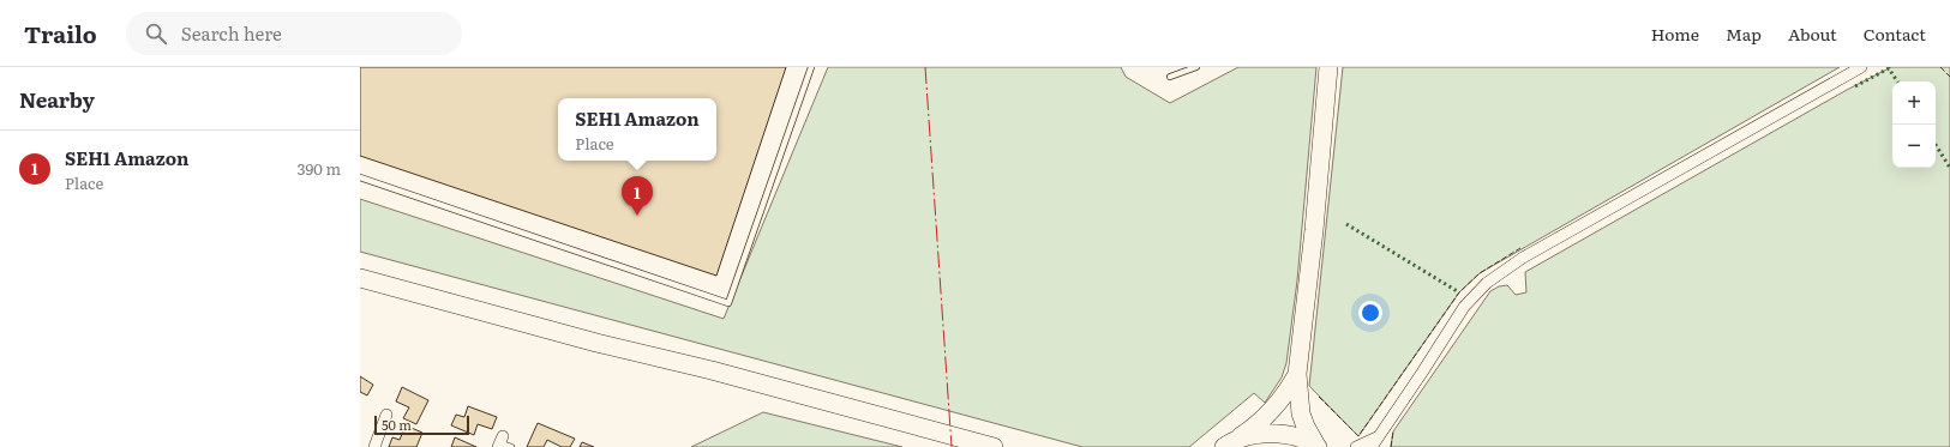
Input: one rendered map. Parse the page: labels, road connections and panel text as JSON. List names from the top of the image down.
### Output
{
  "scale_bar": "50 m",
  "page": {
    "header": "Trailo",
    "search": "Search here",
    "nav": [
      "Home",
      "Map",
      "About",
      "Contact"
    ],
    "heading": "Nearby",
    "map_buttons": ["+", "−"],
    "popup": ["SEH1 Amazon", "Place"],
    "list": [
      {
        "mark": "1",
        "name": "SEH1 Amazon",
        "note": "Place",
        "value": "390 m"
      }
    ],
    "pins": "1",
    "scale": "50 m"
  }
}
